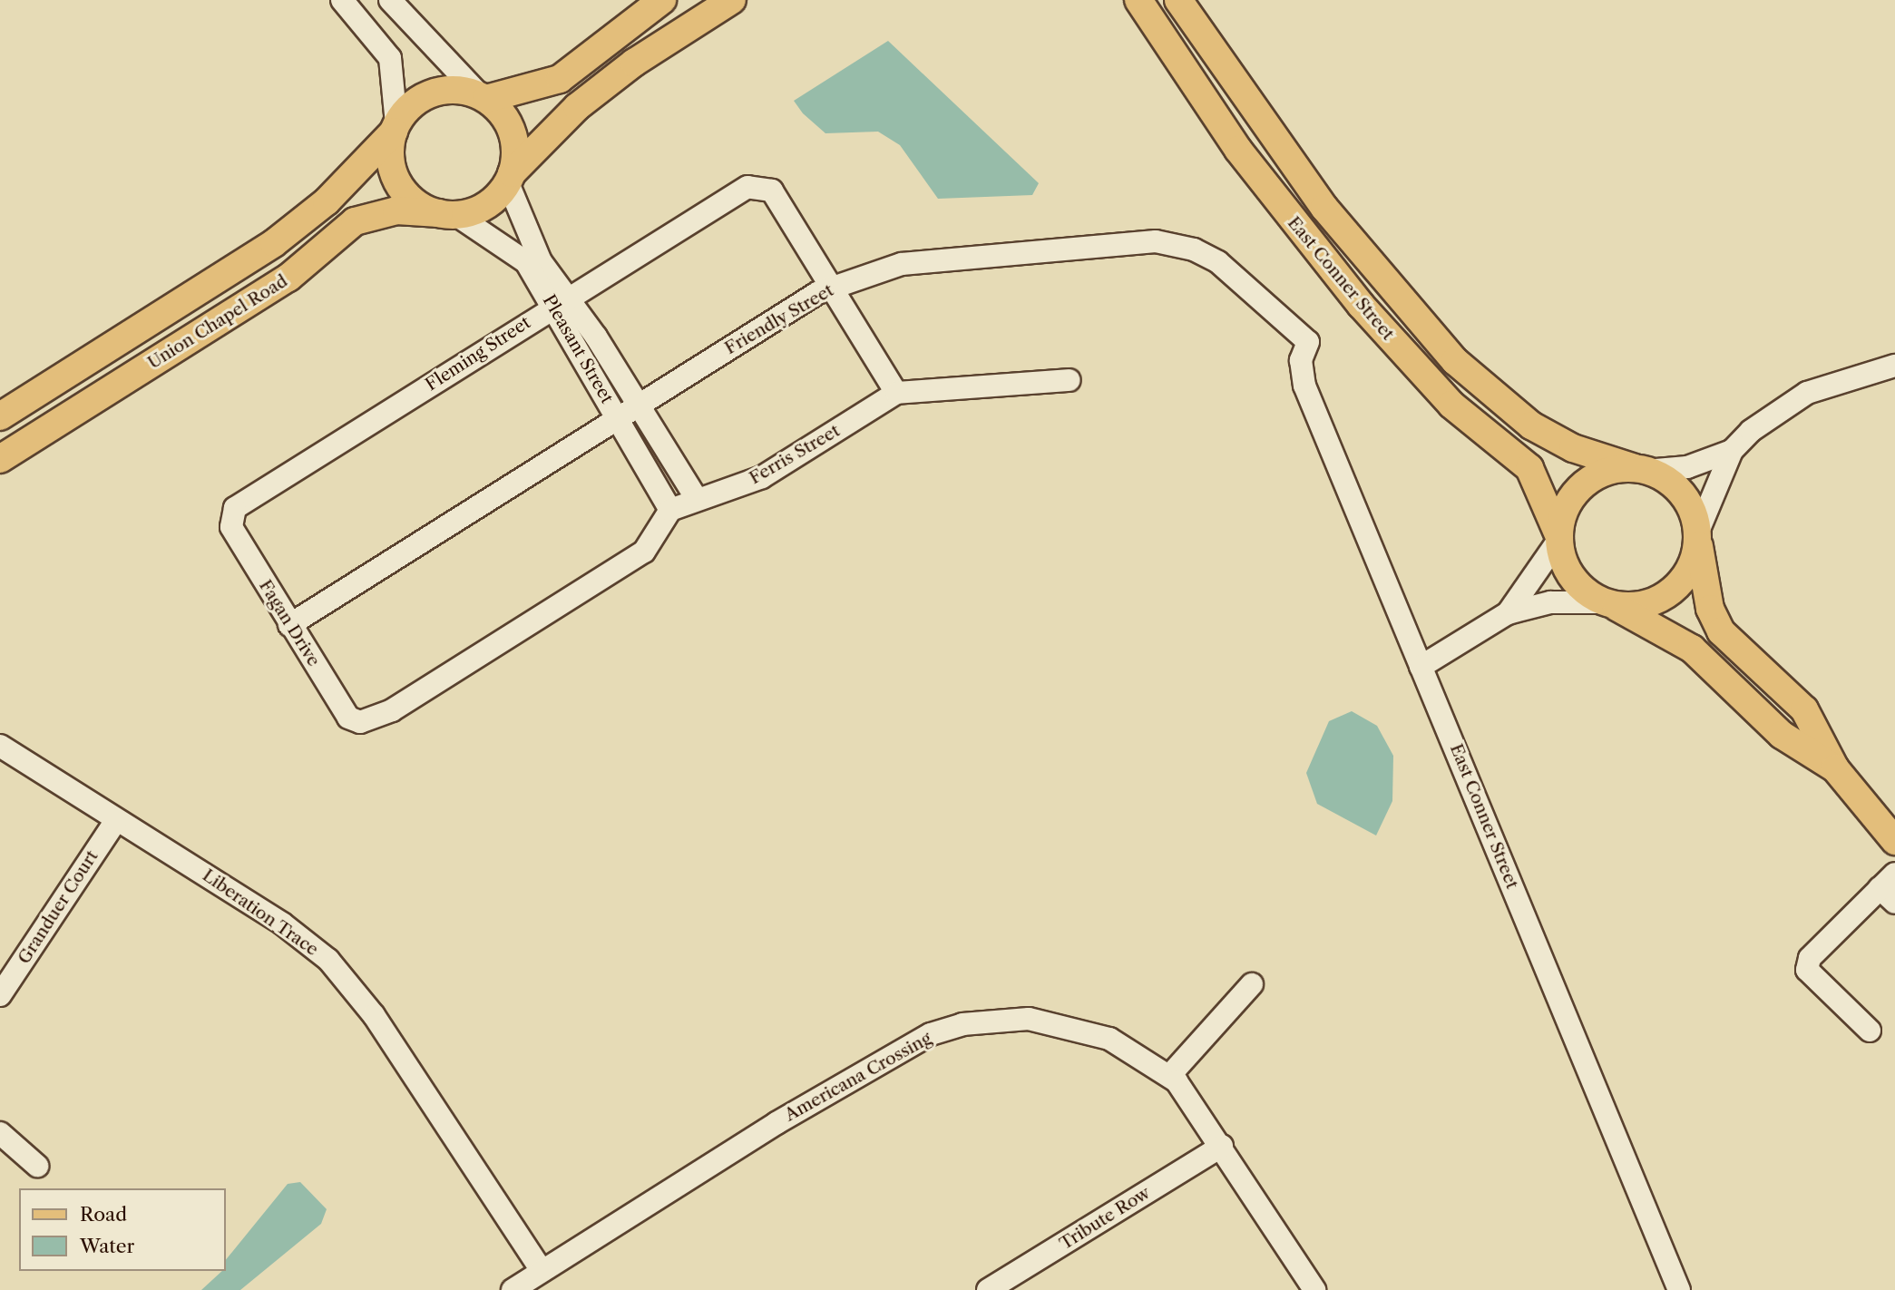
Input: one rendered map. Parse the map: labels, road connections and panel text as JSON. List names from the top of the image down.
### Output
{
  "streets": {
    "main road": ["East Conner Street", "Union Chapel Road"],
    "street": [
      "Friendly Street",
      "Pleasant Street",
      "Fleming Street",
      "Ferris Street",
      "Fagan Drive",
      "Granduer Court",
      "Liberation Trace",
      "Americana Crossing",
      "Tribute Row"
    ]
  },
  "crossings": [
    ["East Conner Street", "Friendly Street"],
    ["Friendly Street", "Pleasant Street"],
    ["Friendly Street", "Fleming Street"],
    ["Friendly Street", "Fagan Drive"],
    ["Union Chapel Road", "Pleasant Street"],
    ["Pleasant Street", "Fleming Street"],
    ["Pleasant Street", "Ferris Street"],
    ["Fleming Street", "Fagan Drive"],
    ["Ferris Street", "Fagan Drive"],
    ["Granduer Court", "Liberation Trace"],
    ["Liberation Trace", "Americana Crossing"],
    ["Americana Crossing", "Tribute Row"]
  ],
  "legend": ["Road", "Water"]
}
